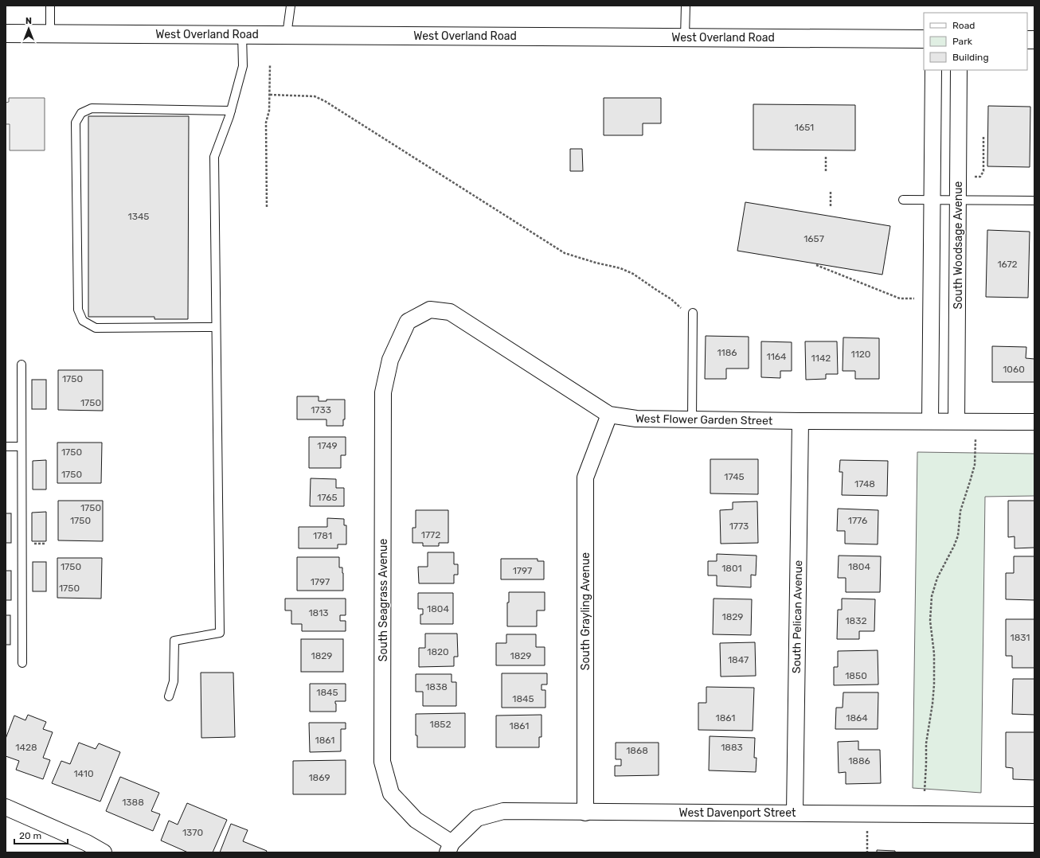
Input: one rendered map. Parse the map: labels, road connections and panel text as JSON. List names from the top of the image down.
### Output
{
  "streets": {
    "street": [
      "West Overland Road",
      "South Woodsage Avenue",
      "West Flower Garden Street",
      "South Seagrass Avenue",
      "South Grayling Avenue",
      "South Pelican Avenue",
      "West Davenport Street"
    ]
  },
  "crossings": [
    ["South Woodsage Avenue", "West Flower Garden Street"],
    ["West Flower Garden Street", "South Seagrass Avenue"],
    ["West Flower Garden Street", "South Grayling Avenue"],
    ["West Flower Garden Street", "South Pelican Avenue"],
    ["South Seagrass Avenue", "West Davenport Street"],
    ["South Grayling Avenue", "West Davenport Street"],
    ["South Pelican Avenue", "West Davenport Street"]
  ],
  "house_numbers": [
    "1651",
    "1345",
    "1657",
    "1672",
    "1186",
    "1120",
    "1164",
    "1142",
    "1060",
    "1750",
    "1750",
    "1733",
    "1749",
    "1750",
    "1750",
    "1745",
    "1748",
    "1765",
    "1750",
    "1750",
    "1776",
    "1773",
    "1772",
    "1781",
    "1750",
    "1804",
    "1801",
    "1797",
    "1797",
    "1750",
    "1804",
    "1813",
    "1829",
    "1832",
    "1831",
    "1820",
    "1829",
    "1829",
    "1847",
    "1850",
    "1838",
    "1845",
    "1845",
    "1861",
    "1864",
    "1852",
    "1861",
    "1861",
    "1428",
    "1883",
    "1868",
    "1886",
    "1410",
    "1869",
    "1388",
    "1370"
  ],
  "legend": ["Road", "Park", "Building"],
  "scale_bar": "20 m",
  "north": "top"
}
